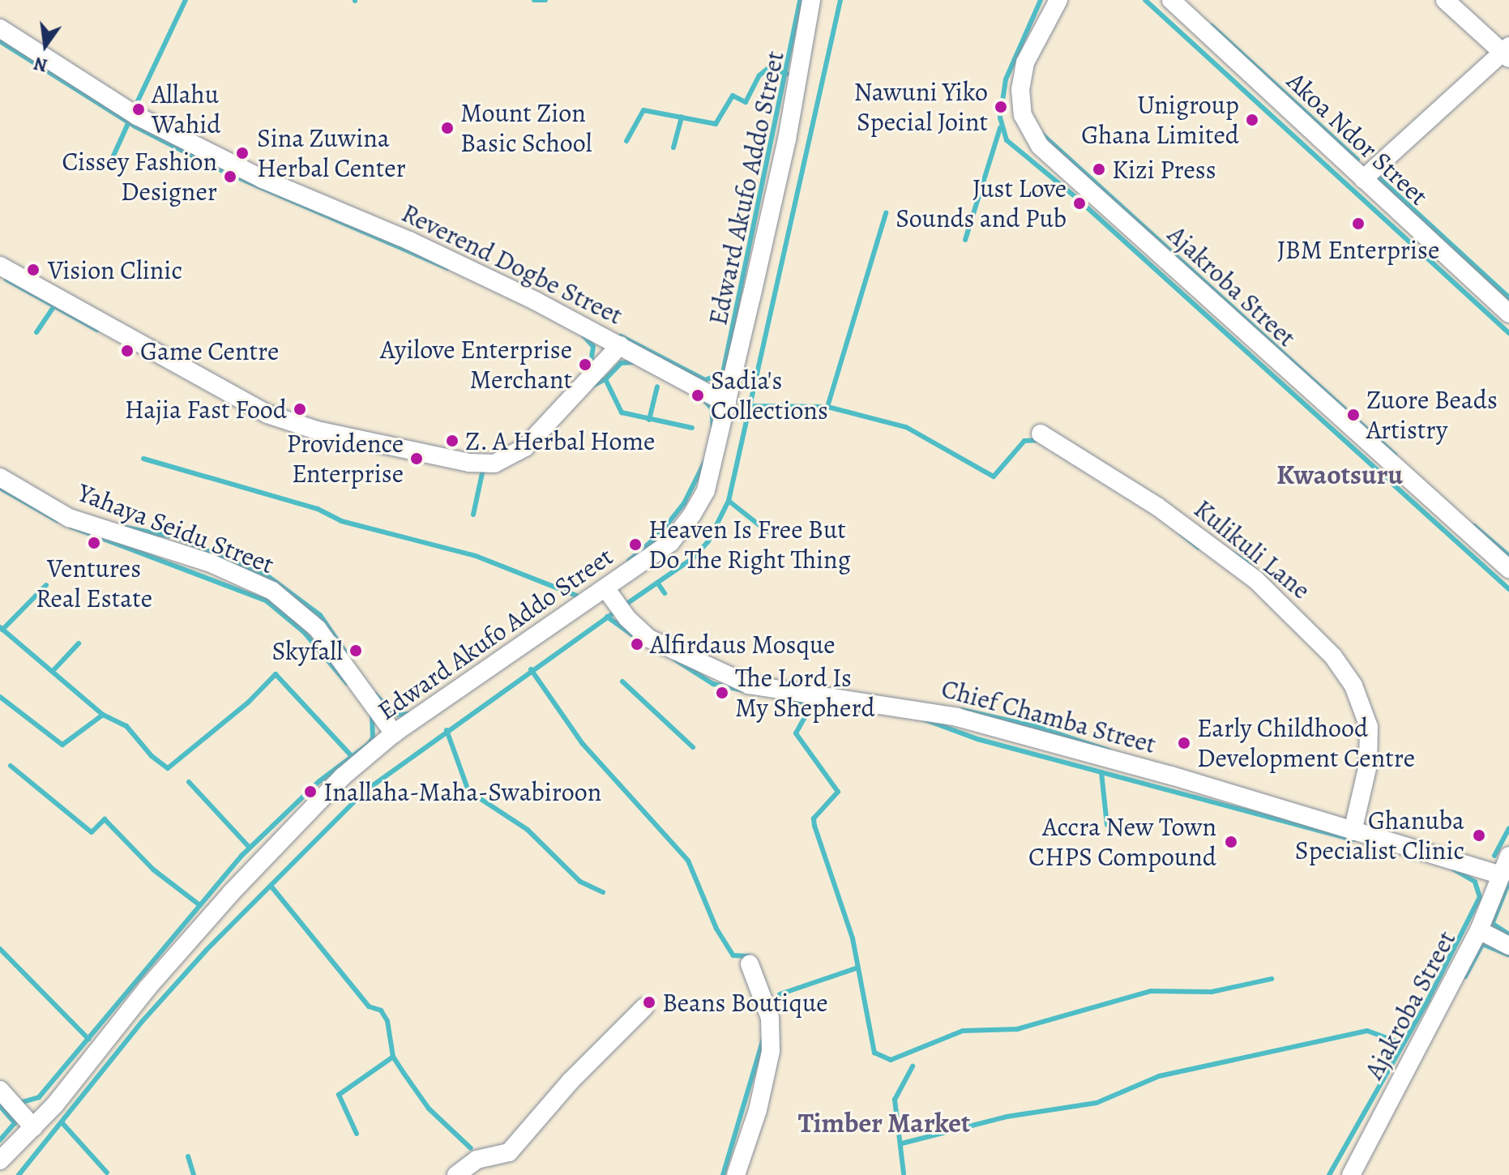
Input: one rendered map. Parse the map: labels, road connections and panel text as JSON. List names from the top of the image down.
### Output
{
  "streets": {
    "street": [
      "Akoa Ndor Street",
      "Edward Akufo Addo Street",
      "Reverend Dogbe Street",
      "Ajakroba Street",
      "Yahaya Seidu Street",
      "Kulikuli Lane",
      "Chief Chamba Street"
    ]
  },
  "crossings": [
    ["Edward Akufo Addo Street", "Reverend Dogbe Street"],
    ["Edward Akufo Addo Street", "Yahaya Seidu Street"],
    ["Edward Akufo Addo Street", "Chief Chamba Street"],
    ["Ajakroba Street", "Chief Chamba Street"],
    ["Kulikuli Lane", "Chief Chamba Street"]
  ],
  "districts": ["Kwaotsuru", "Timber Market"],
  "places": [
    "Nawuni Yiko Special Joint",
    "Allahu Wahid",
    "Unigroup Ghana Limited",
    "Mount Zion Basic School",
    "Sina Zuwina Herbal Center",
    "Kizi Press",
    "Cissey Fashion Designer",
    "Just Love Sounds and Pub",
    "JBM Enterprise",
    "Vision Clinic",
    "Game Centre",
    "Ayilove Enterprise Merchant",
    "Sadia's Collections",
    "Hajia Fast Food",
    "Zuore Beads Artistry",
    "Z. A Herbal Home",
    "Providence Enterprise",
    "Ventures Real Estate",
    "Heaven Is Free But Do The Right Thing",
    "Alfirdaus Mosque",
    "Skyfall",
    "The Lord Is My Shepherd",
    "Early Childhood Development Centre",
    "Inallaha-Maha-Swabiroon",
    "Ghanuba Specialist Clinic",
    "Accra New Town CHPS Compound",
    "Beans Boutique"
  ],
  "north": "bottom"
}
